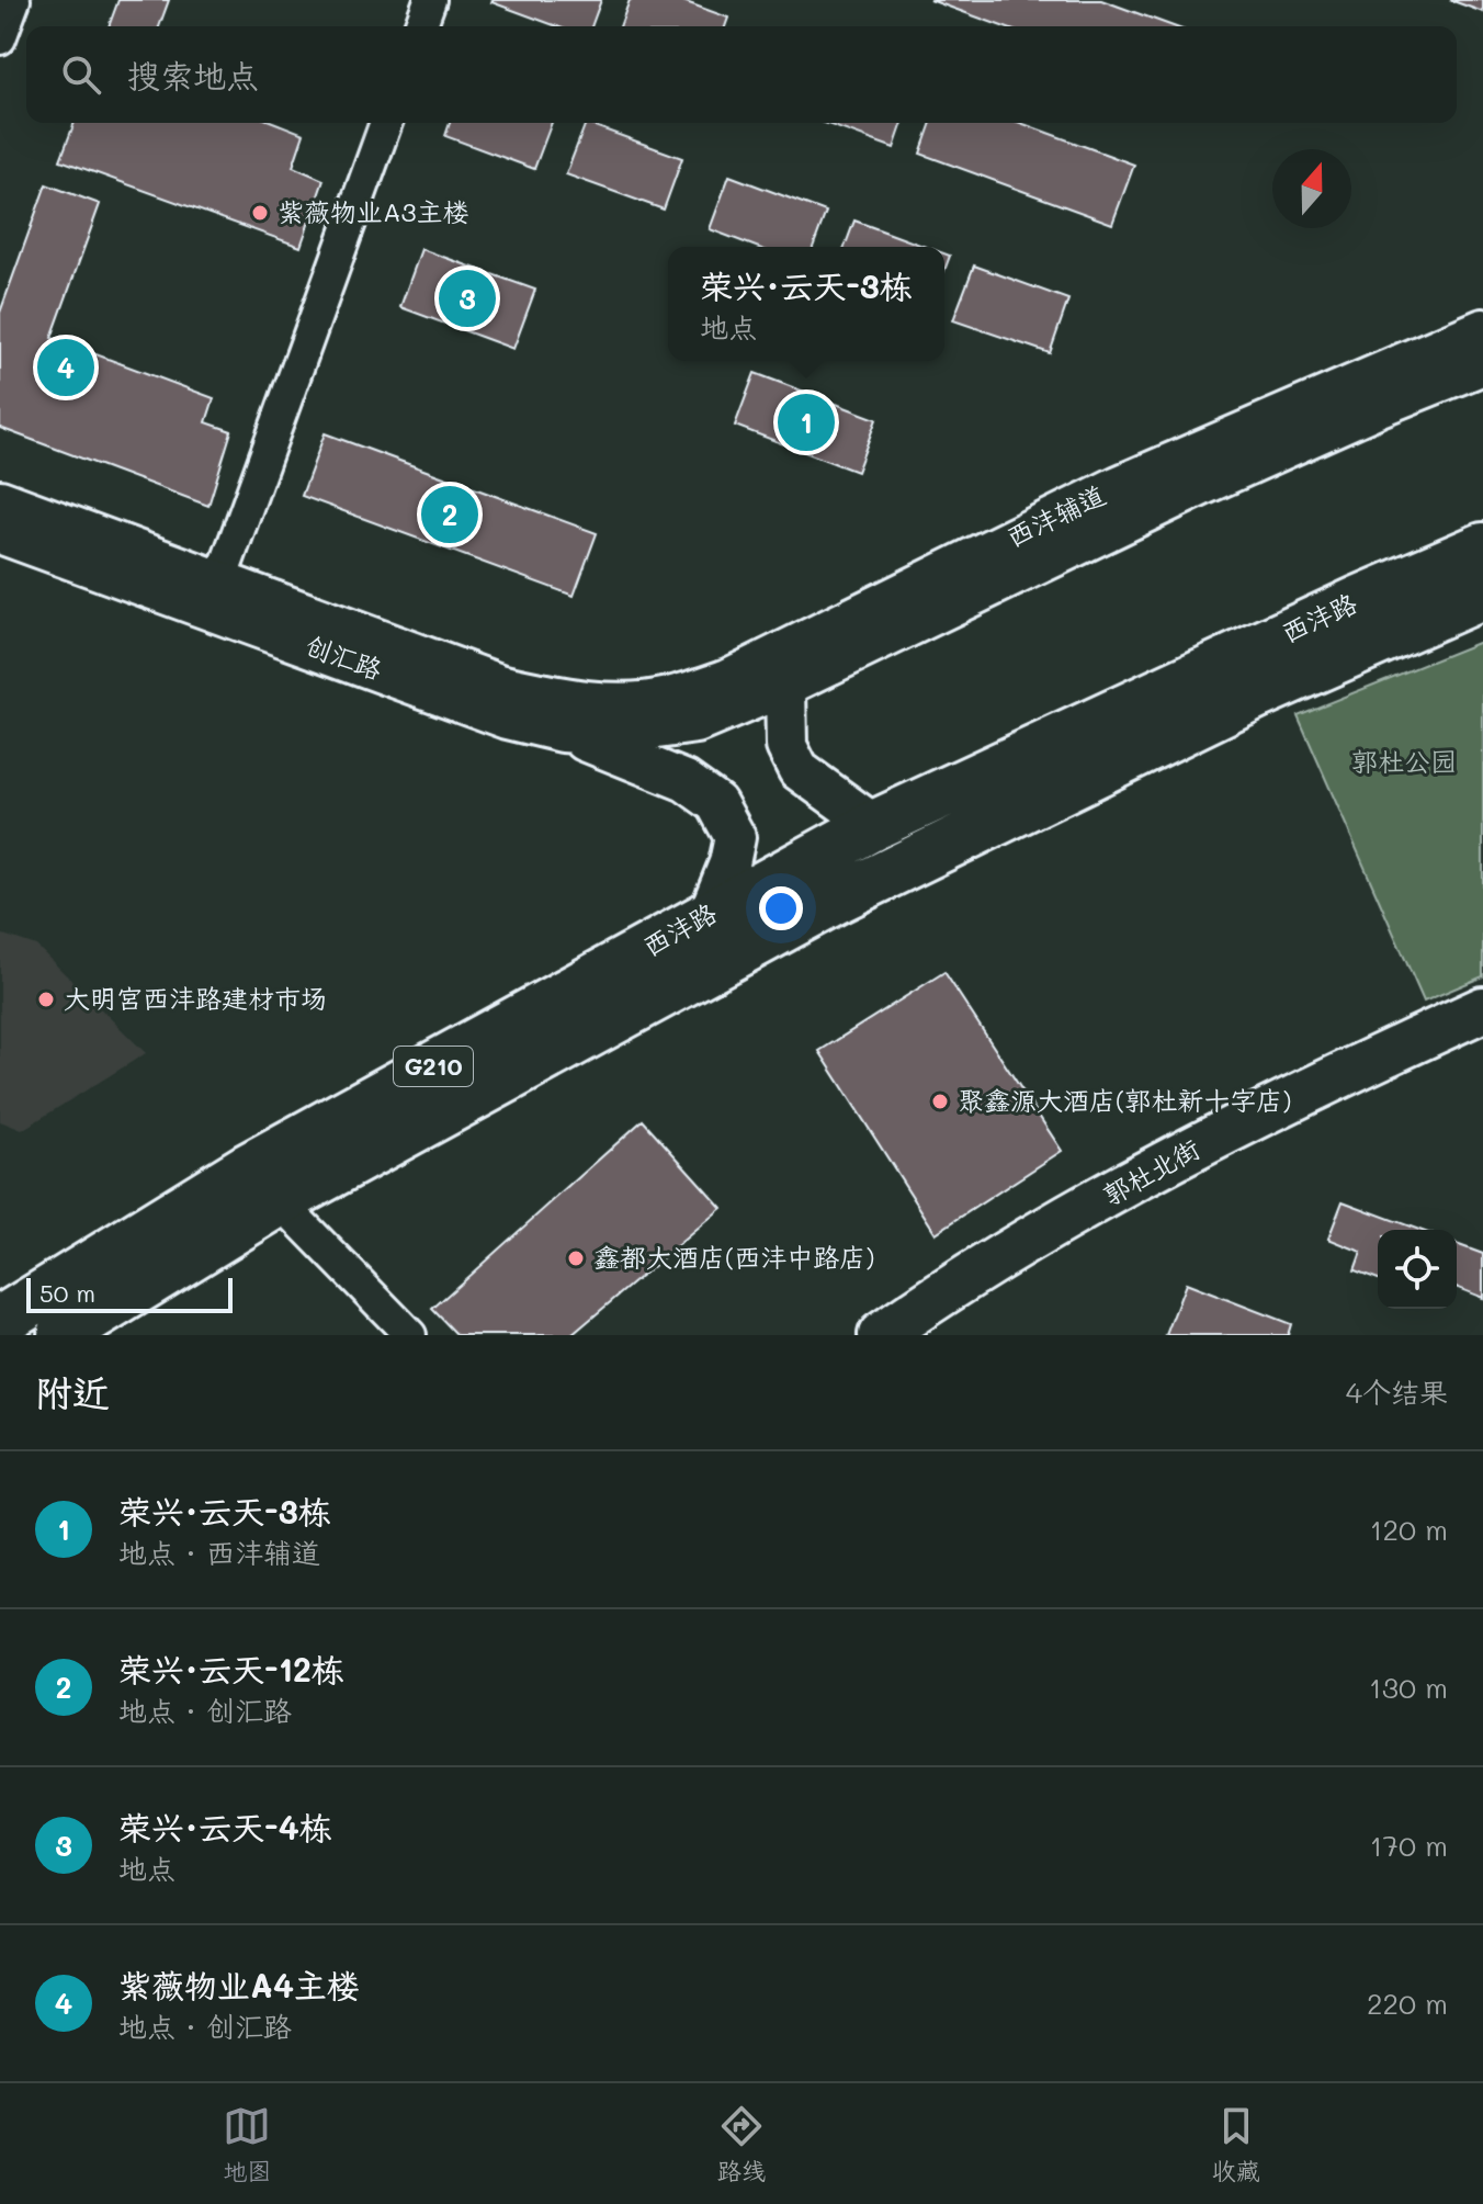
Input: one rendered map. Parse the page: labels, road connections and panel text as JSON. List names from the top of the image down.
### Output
{
  "streets": {
    "highway": ["西沣路", "G210"],
    "main road": ["郭杜北街"],
    "street": ["西沣辅道", "创汇路"]
  },
  "crossings": [
    ["西沣辅道", "创汇路"]
  ],
  "parks": ["郭杜公园"],
  "places": [
    "紫薇物业A3主楼",
    "大明宫西沣路建材市场",
    "聚鑫源大酒店(郭杜新十字店)",
    "鑫都大酒店(西沣中路店)"
  ],
  "scale_bar": "50 m",
  "north": "top",
  "page": {
    "search": "搜索地点",
    "popup": ["荣兴·云天-3栋", "地点"],
    "pins": [
      "3",
      "4",
      "1",
      "2"
    ],
    "scale": "50 m",
    "heading": ["附近", "4个结果"],
    "list": [
      {
        "mark": "1",
        "name": "荣兴·云天-3栋",
        "note": "地点 · 西沣辅道",
        "value": "120 m"
      },
      {
        "mark": "2",
        "name": "荣兴·云天-12栋",
        "note": "地点 · 创汇路",
        "value": "130 m"
      },
      {
        "mark": "3",
        "name": "荣兴·云天-4栋",
        "note": "地点",
        "value": "170 m"
      },
      {
        "mark": "4",
        "name": "紫薇物业A4主楼",
        "note": "地点 · 创汇路",
        "value": "220 m"
      }
    ],
    "nav": ["地图", "路线", "收藏"]
  }
}
